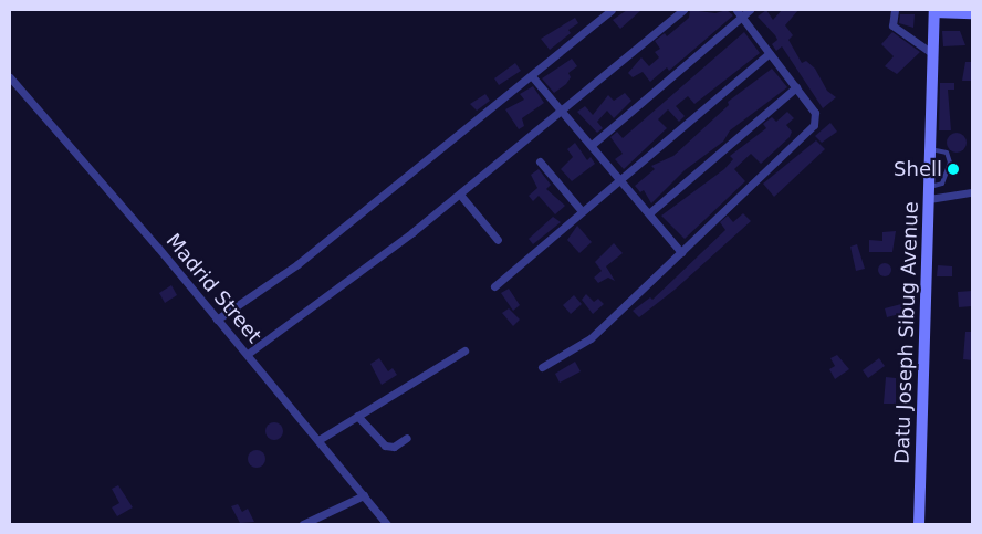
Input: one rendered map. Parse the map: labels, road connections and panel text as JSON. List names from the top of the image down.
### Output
{
  "streets": {
    "main road": ["Datu Joseph Sibug Avenue"],
    "street": ["Madrid Street"]
  },
  "places": ["Shell"]
}
